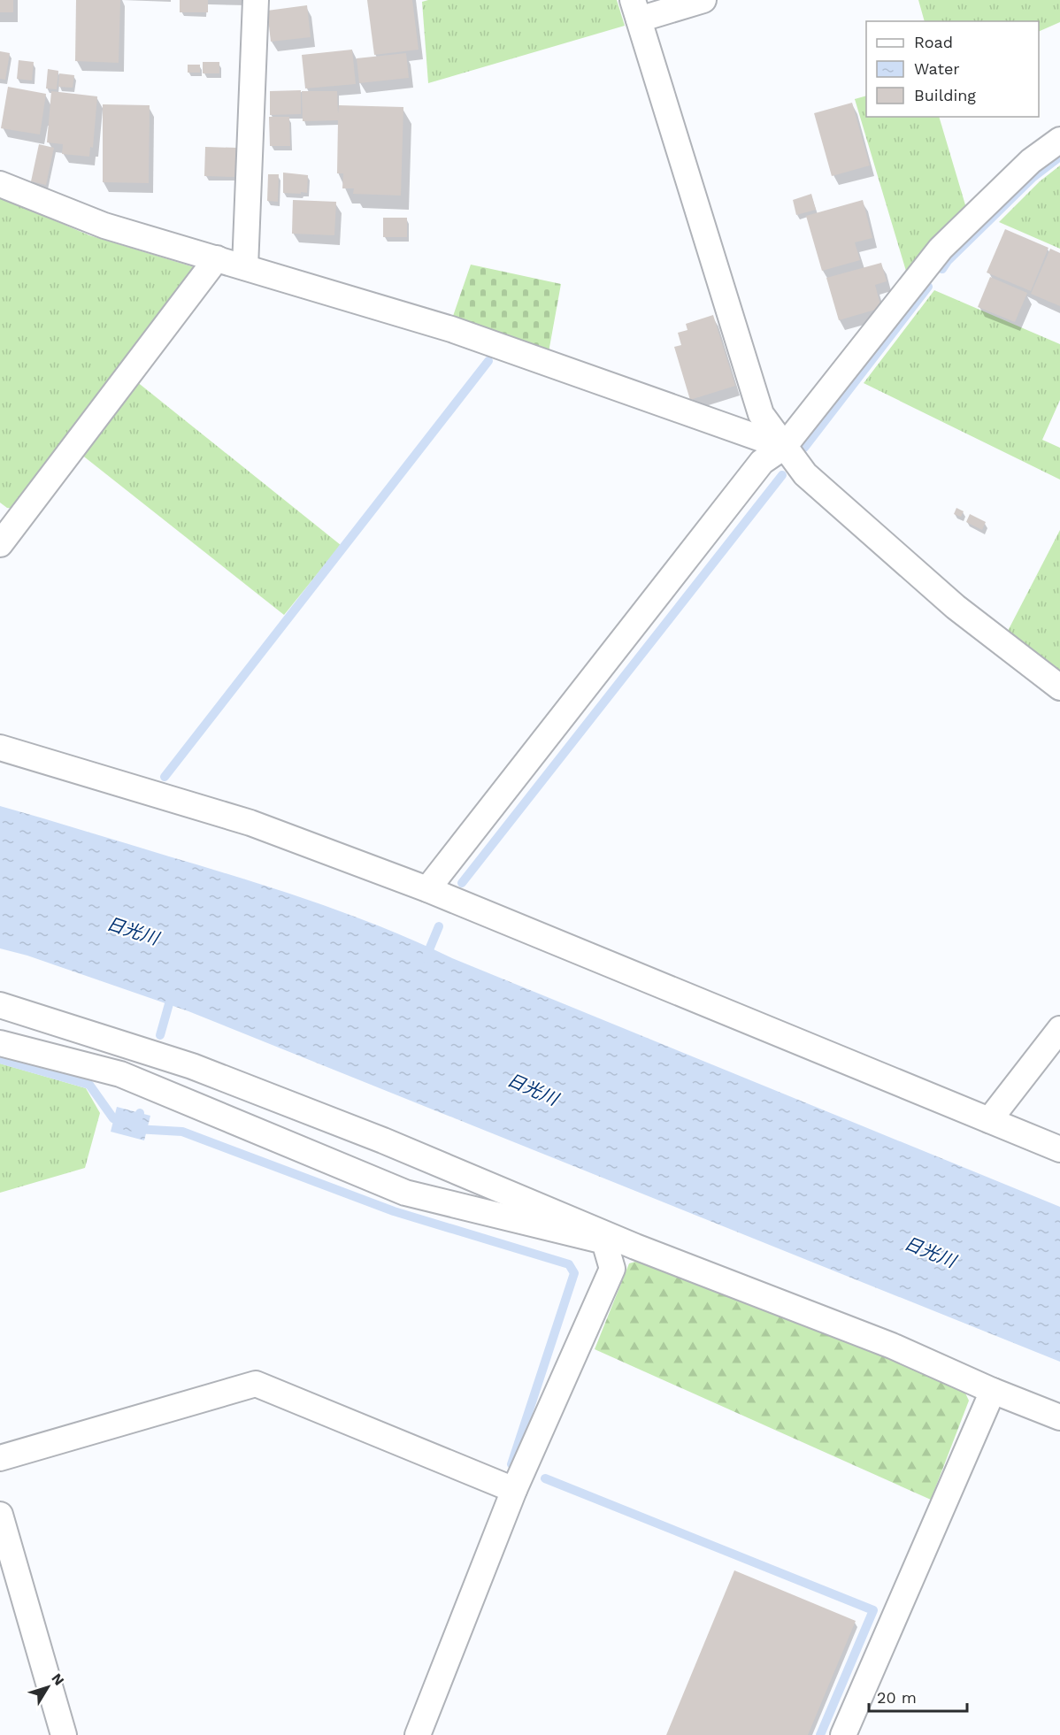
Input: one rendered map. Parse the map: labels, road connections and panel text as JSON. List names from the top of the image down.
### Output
{
  "water": ["日光川"],
  "legend": ["Road", "Water", "Building"],
  "scale_bar": "20 m",
  "north": "top right"
}
